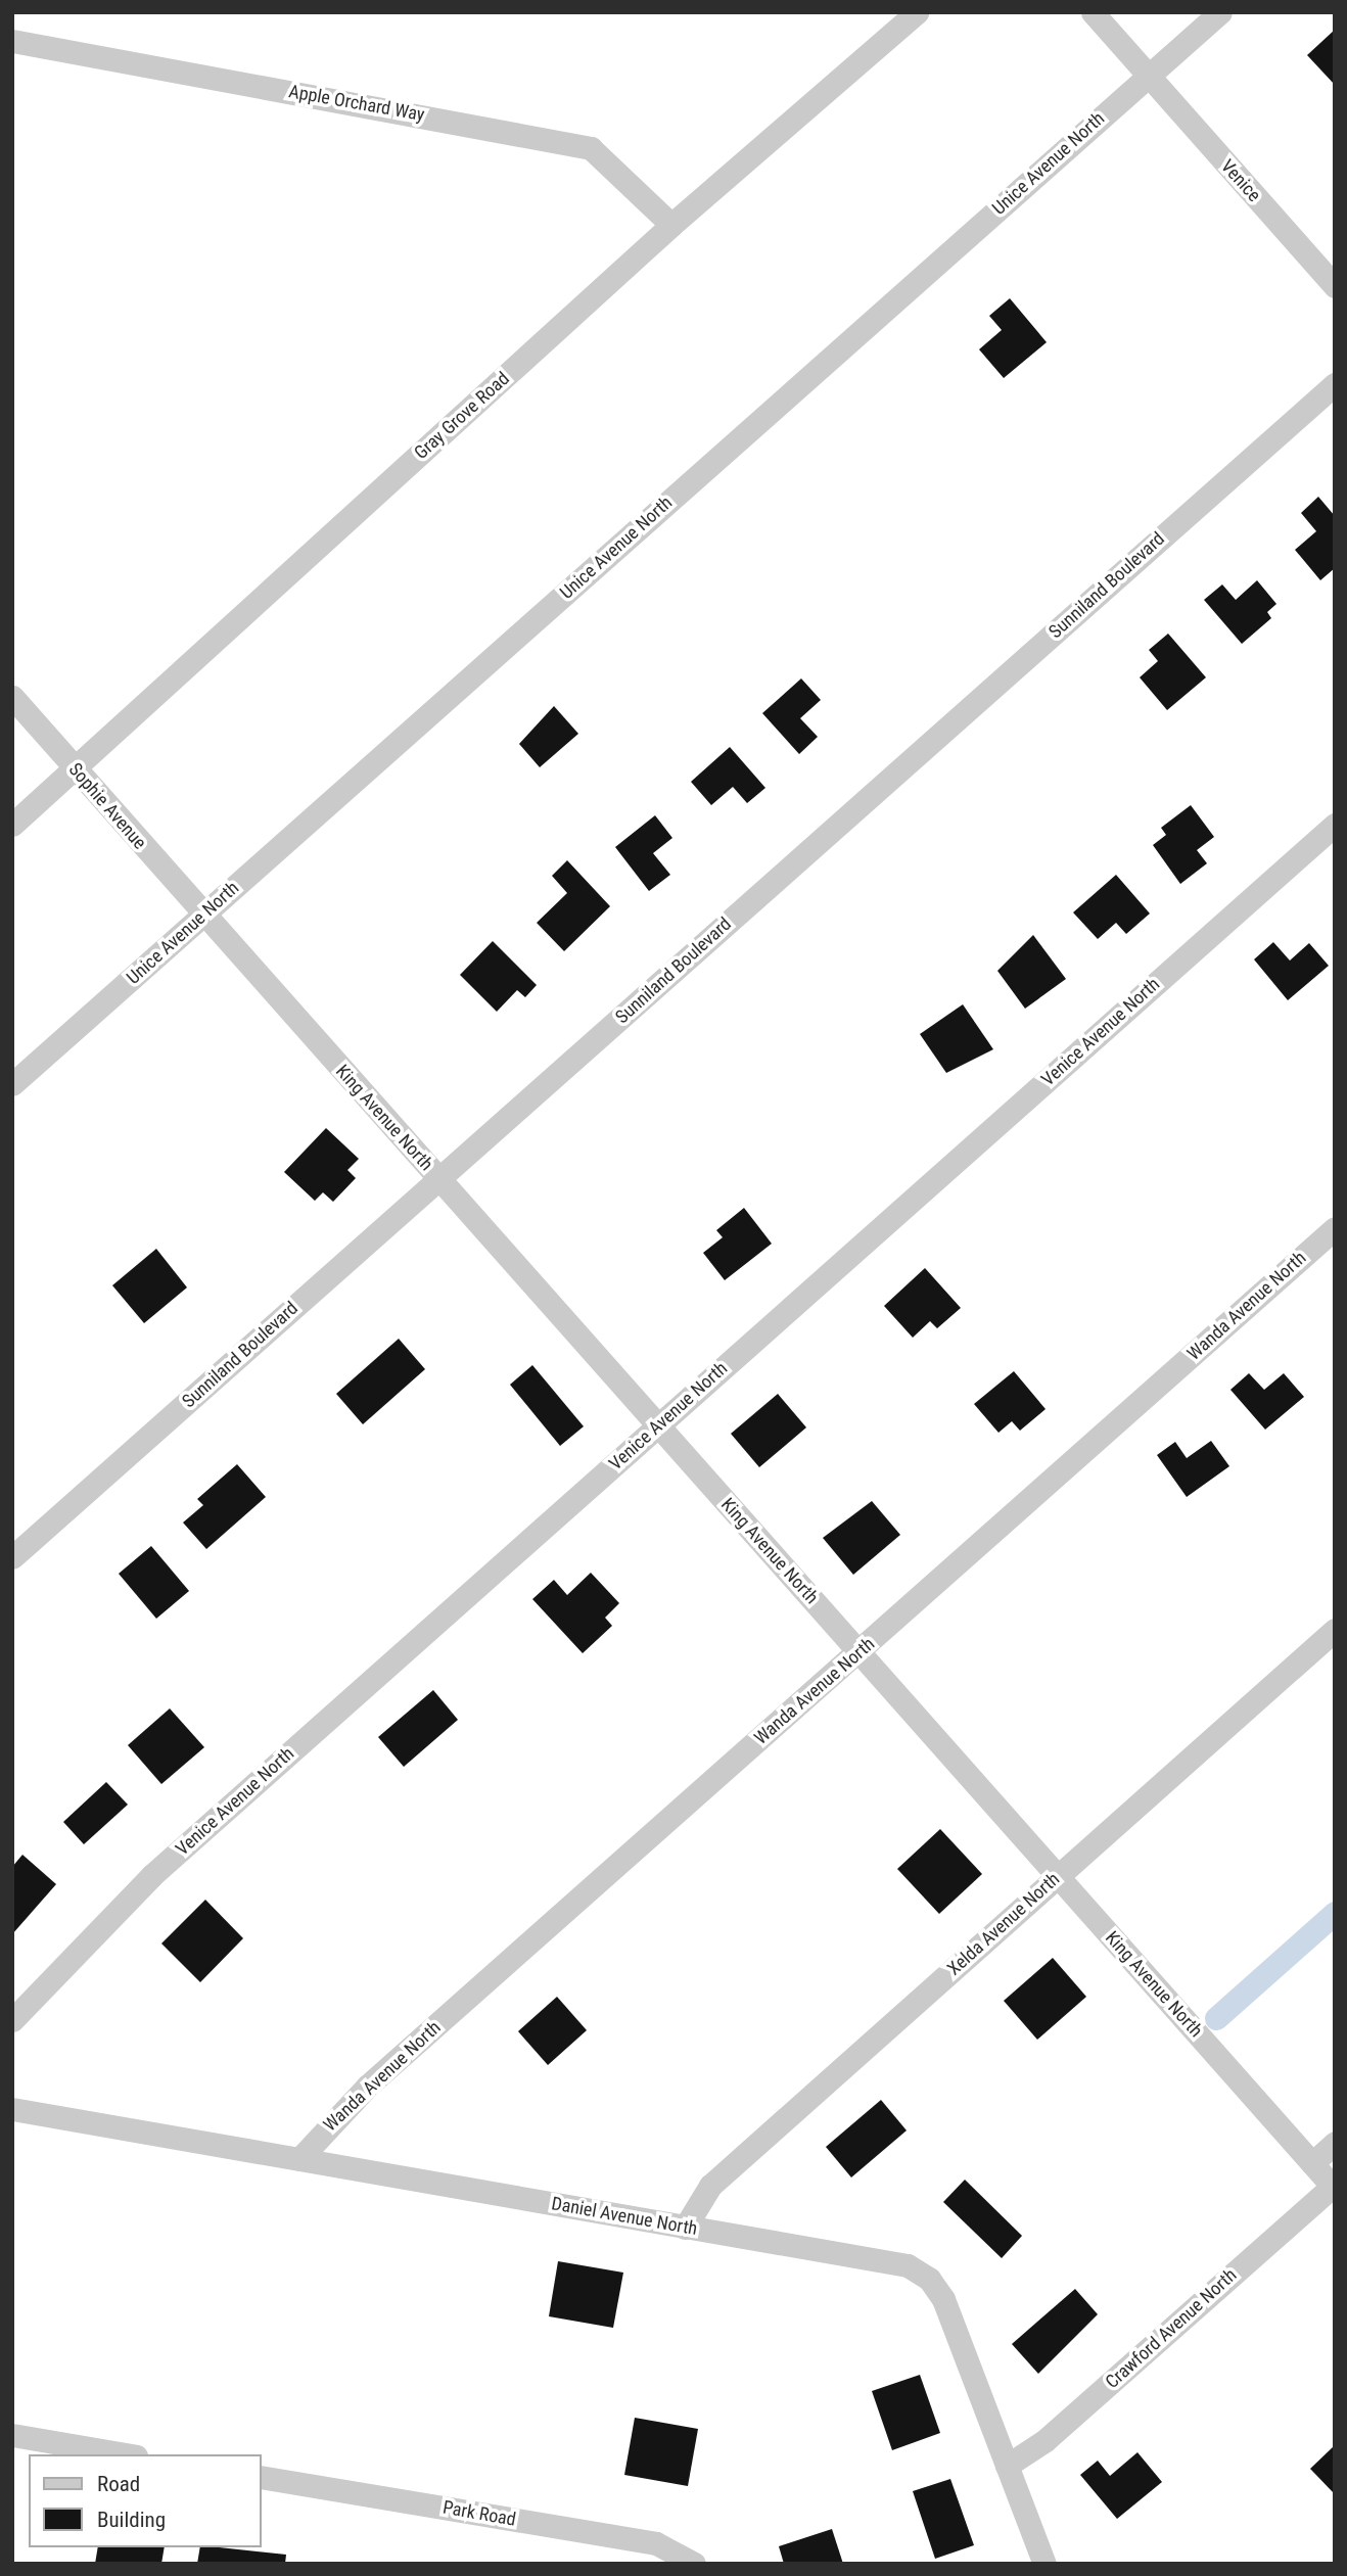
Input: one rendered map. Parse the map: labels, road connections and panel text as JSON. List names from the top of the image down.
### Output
{
  "streets": {
    "street": [
      "Apple Orchard Way",
      "Unice Avenue North",
      "Venice",
      "Gray Grove Road",
      "Sunniland Boulevard",
      "Sophie Avenue",
      "Venice Avenue North",
      "King Avenue North",
      "Wanda Avenue North",
      "Xelda Avenue North",
      "Daniel Avenue North",
      "Crawford Avenue North",
      "Park Road"
    ]
  },
  "crossings": [
    ["Apple Orchard Way", "Gray Grove Road"],
    ["Unice Avenue North", "Venice"],
    ["Unice Avenue North", "Sophie Avenue"],
    ["Unice Avenue North", "King Avenue North"],
    ["Gray Grove Road", "Sophie Avenue"],
    ["Sunniland Boulevard", "King Avenue North"],
    ["Sophie Avenue", "King Avenue North"],
    ["Venice Avenue North", "King Avenue North"],
    ["King Avenue North", "Wanda Avenue North"],
    ["King Avenue North", "Xelda Avenue North"],
    ["King Avenue North", "Crawford Avenue North"],
    ["Wanda Avenue North", "Daniel Avenue North"],
    ["Xelda Avenue North", "Daniel Avenue North"],
    ["Daniel Avenue North", "Crawford Avenue North"]
  ],
  "legend": ["Road", "Building"]
}
